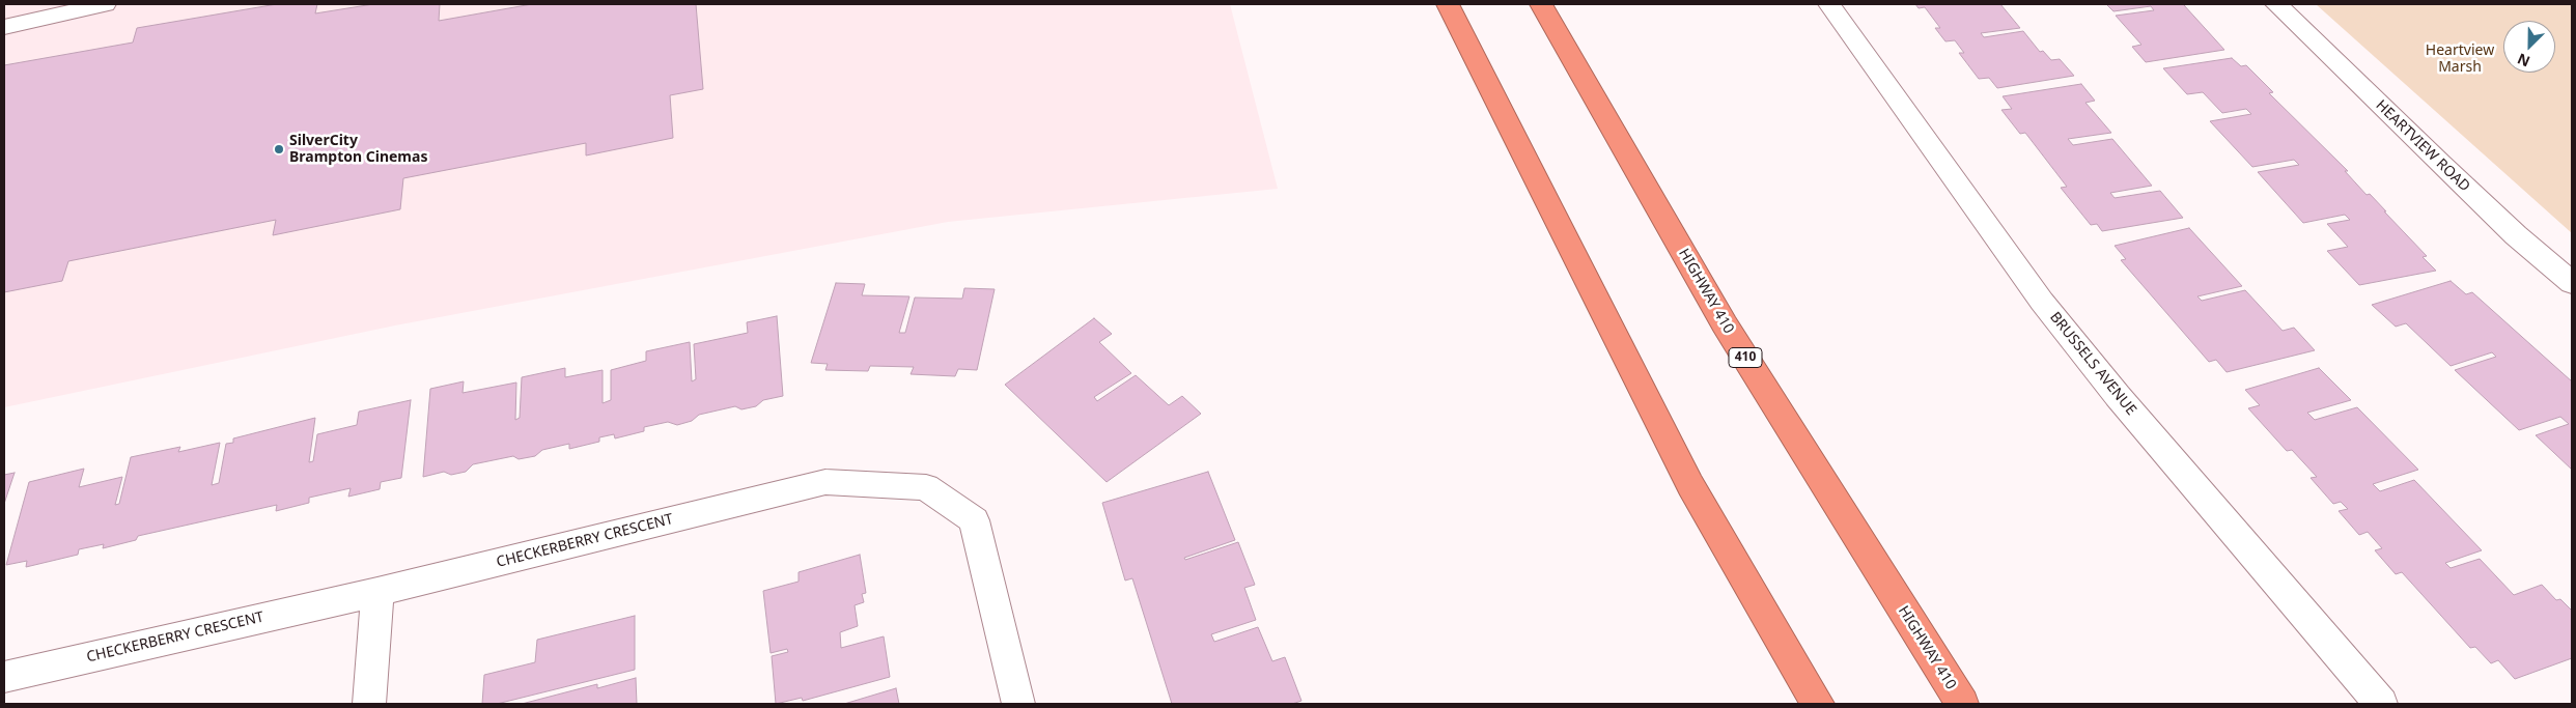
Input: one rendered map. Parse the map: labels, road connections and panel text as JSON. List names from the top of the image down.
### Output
{
  "streets": {
    "highway": ["HIGHWAY 410", "410"],
    "street": ["HEARTVIEW ROAD", "BRUSSELS AVENUE", "CHECKERBERRY CRESCENT"]
  },
  "parks": ["Heartview Marsh"],
  "places": ["SilverCity Brampton Cinemas"],
  "north": "bottom left"
}
